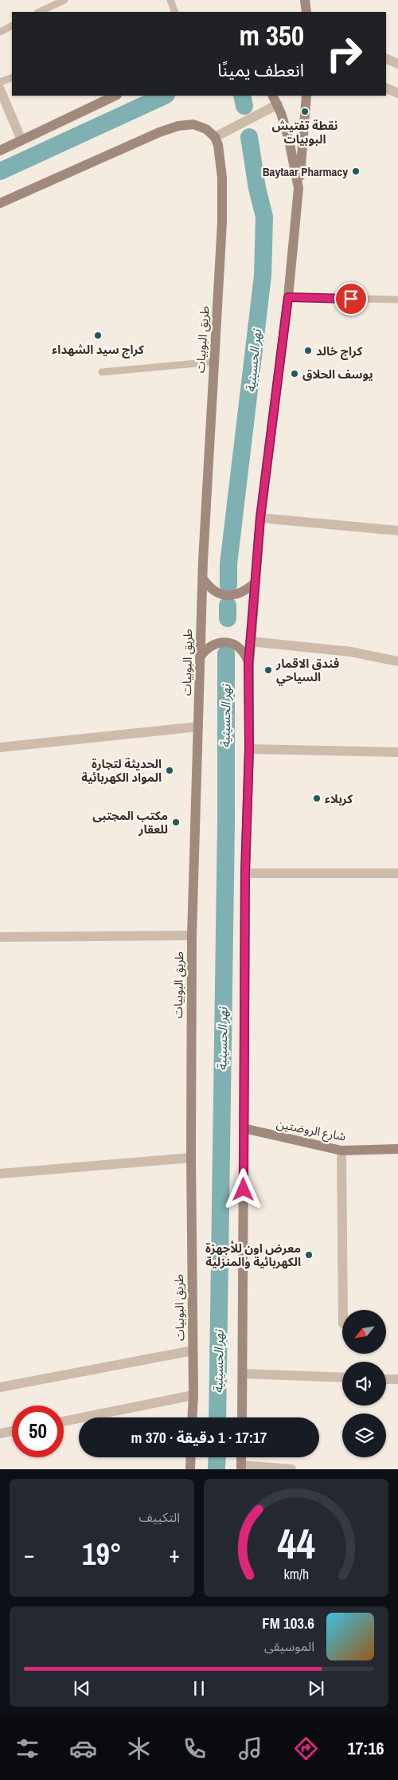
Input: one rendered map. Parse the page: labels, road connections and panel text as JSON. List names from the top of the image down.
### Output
{
  "streets": {
    "main road": ["طريق البوبيات", "شارع الروضتين"]
  },
  "water": ["نهر الحسينية"],
  "places": [
    "نقطة تفتيش البوبيات",
    "Baytaar Pharmacy",
    "كراج سيد الشهداء",
    "كراج خالد",
    "يوسف الحلاق",
    "فندق الاقمار السياحي",
    "الحديثة لتجارة المواد الكهربائية",
    "كربلاء",
    "مكتب المجتبى للعقار",
    "معرض اون للأجهزة الكهربائية والمنزلية"
  ],
  "north": "bottom left",
  "page": {
    "turn": ["350 m", "انعطف يمينًا"],
    "limit": "50",
    "trip": "17:17 · 1 دقيقة · 370 m",
    "tile": "التكييف",
    "heat": ["−", "19°", "+"],
    "song": ["103.6 FM", "الموسيقى"],
    "tabs": "17:16",
    "gauge": ["44", "km/h"]
  }
}
